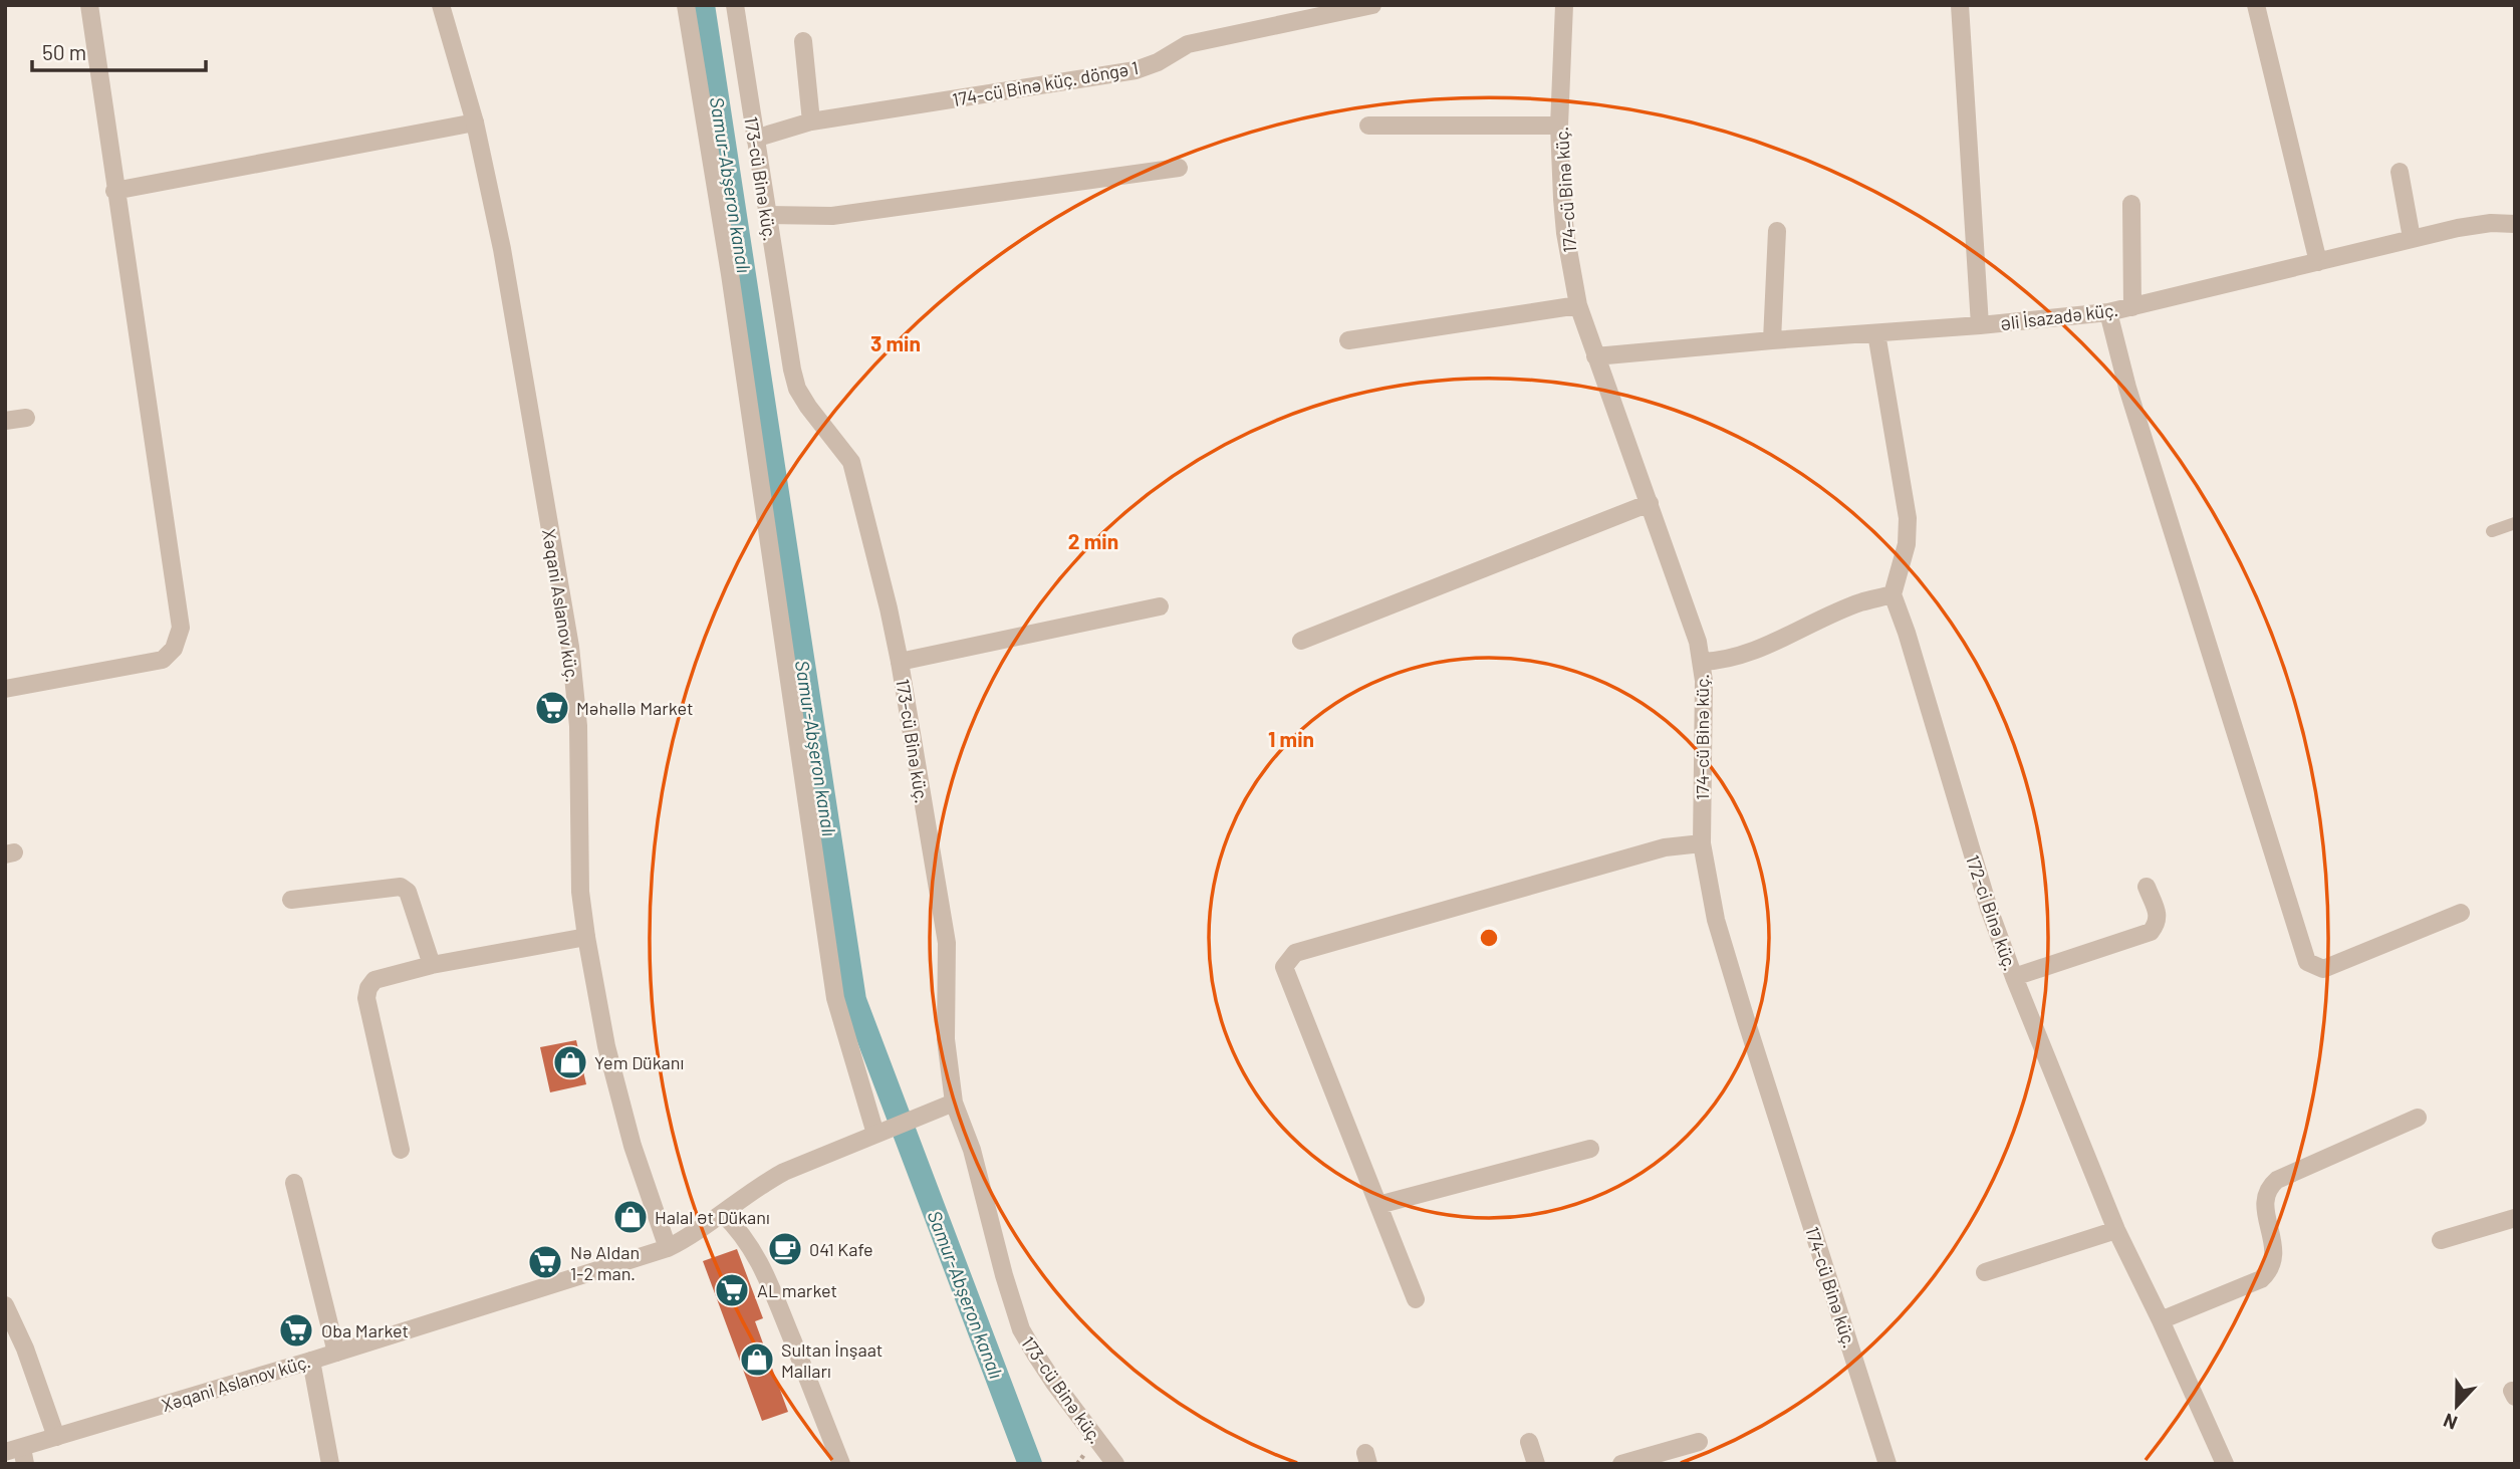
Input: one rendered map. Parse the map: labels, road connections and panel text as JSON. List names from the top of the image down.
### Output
{
  "streets": {
    "street": [
      "174-cü Binə küç. döngə 1",
      "173-cü Binə küç.",
      "174-cü Binə küç.",
      "Əli İsazadə küç.",
      "Xəqani Aslanov küç.",
      "172-ci Binə küç."
    ]
  },
  "crossings": [
    ["174-cü Binə küç. döngə 1", "173-cü Binə küç."],
    ["173-cü Binə küç.", "Xəqani Aslanov küç."],
    ["174-cü Binə küç.", "Əli İsazadə küç."]
  ],
  "water": ["Samur-Abşeron kanalı"],
  "places": {
    "supermarket": [
      "Məhəllə Market",
      "Nə Aldan 1-2 man.",
      "AL market",
      "Oba Market"
    ],
    "shop": ["Yem Dükanı", "Halal Ət Dükanı", "Sultan İnşaat Malları"],
    "cafe": ["041 Kafe"]
  },
  "scale_bar": "50 m",
  "north": "bottom",
  "rings": ["3 min", "2 min", "1 min"]
}
